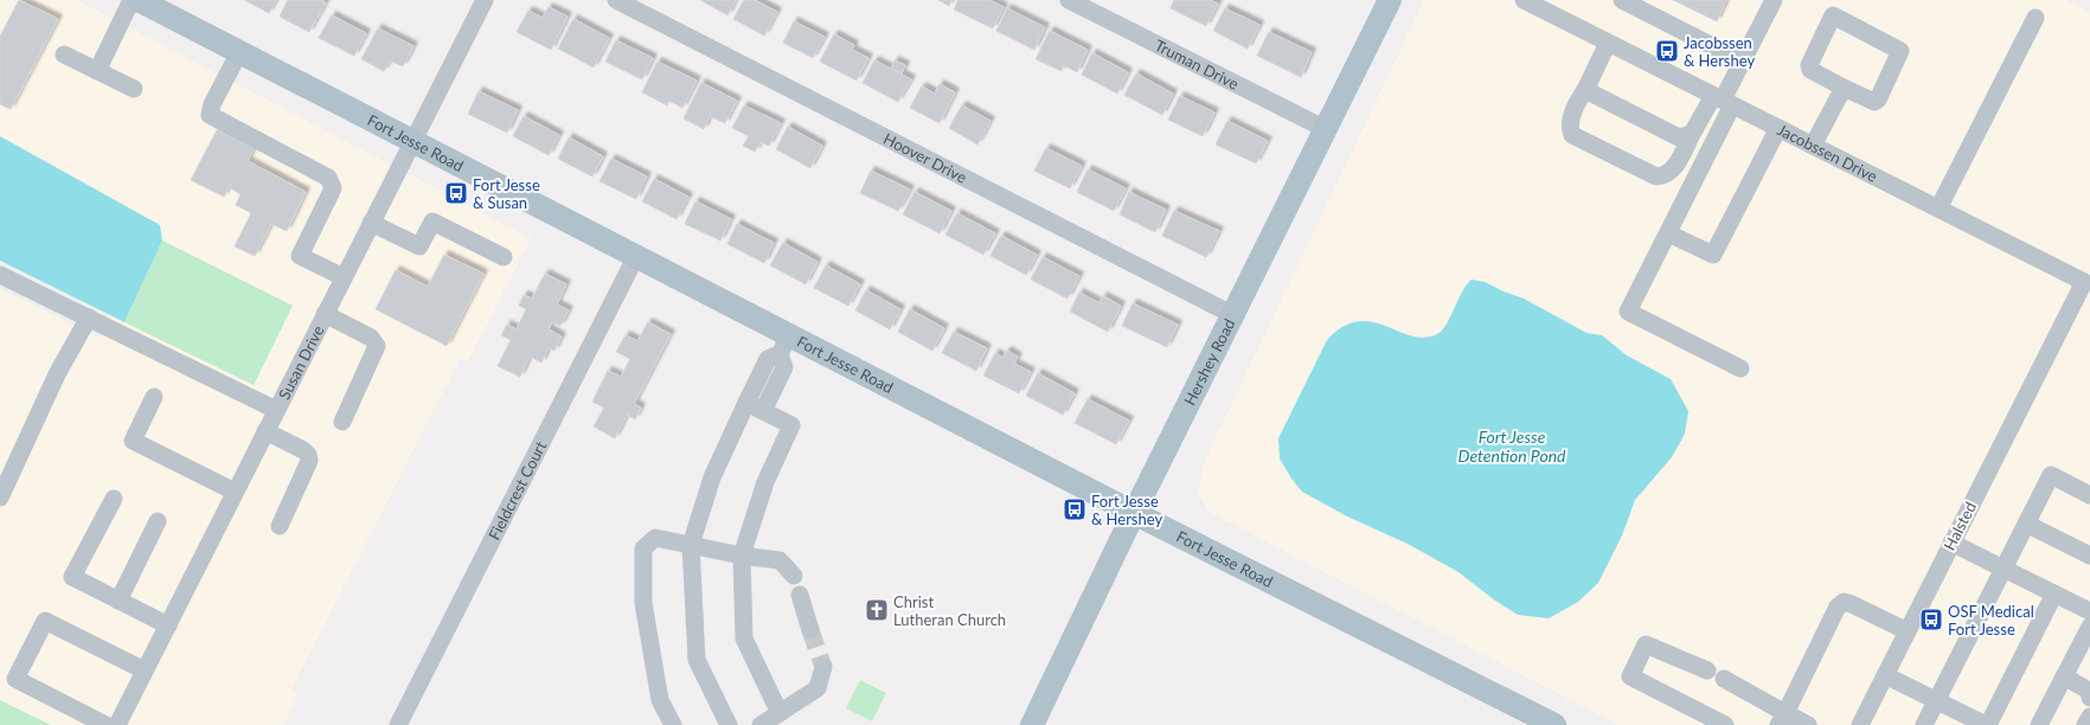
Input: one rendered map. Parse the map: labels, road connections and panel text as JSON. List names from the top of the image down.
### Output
{
  "streets": {
    "main road": ["Fort Jesse Road", "Hershey Road"],
    "street": [
      "Truman Drive",
      "Jacobssen Drive",
      "Hoover Drive",
      "Susan Drive",
      "Fieldcrest Court",
      "Halsted"
    ]
  },
  "crossings": [
    ["Truman Drive", "Hershey Road"],
    ["Fort Jesse Road", "Susan Drive"],
    ["Fort Jesse Road", "Hershey Road"],
    ["Fort Jesse Road", "Fieldcrest Court"],
    ["Jacobssen Drive", "Halsted"],
    ["Hoover Drive", "Hershey Road"]
  ],
  "water": ["Fort Jesse Detention Pond"],
  "places": {
    "bus stop": [
      "Jacobssen & Hershey",
      "Fort Jesse & Susan",
      "Fort Jesse & Hershey",
      "OSF Medical Fort Jesse"
    ],
    "church": ["Christ Lutheran Church"]
  }
}
